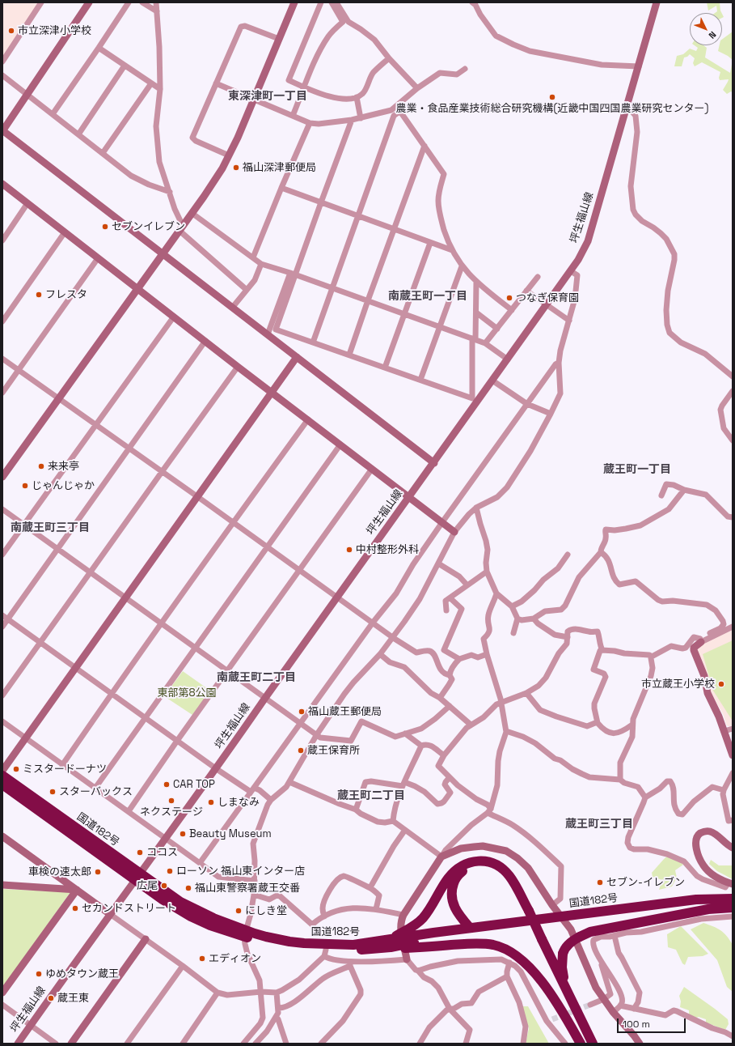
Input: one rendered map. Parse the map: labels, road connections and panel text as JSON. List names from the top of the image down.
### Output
{
  "streets": {
    "highway": ["国道182号"],
    "street": ["坪生福山線"]
  },
  "crossings": [
    ["坪生福山線", "国道182号"]
  ],
  "districts": [
    "東深津町一丁目",
    "南蔵王町一丁目",
    "蔵王町一丁目",
    "南蔵王町三丁目",
    "南蔵王町二丁目",
    "蔵王町二丁目",
    "蔵王町三丁目"
  ],
  "parks": ["東部第8公園"],
  "places": [
    "市立深津小学校",
    "農業・食品産業技術総合研究機構(近畿中国四国農業研究センター)",
    "福山深津郵便局",
    "セブンイレブン",
    "フレスタ",
    "つなぎ保育園",
    "来来亭",
    "じゃんじゃか",
    "中村整形外科",
    "市立蔵王小学校",
    "福山蔵王郵便局",
    "蔵王保育所",
    "ミスタードーナツ",
    "CAR TOP",
    "スターバックス",
    "ネクステージ",
    "しまなみ",
    "Beauty Museum",
    "ココス",
    "ローソン 福山東インター店",
    "車検の速太郎",
    "セブン-イレブン",
    "広尾",
    "福山東警察署蔵王交番",
    "セカンドストリート",
    "にしき堂",
    "エディオン",
    "ゆめタウン蔵王",
    "蔵王東"
  ],
  "scale_bar": "100 m",
  "north": "bottom right"
}
